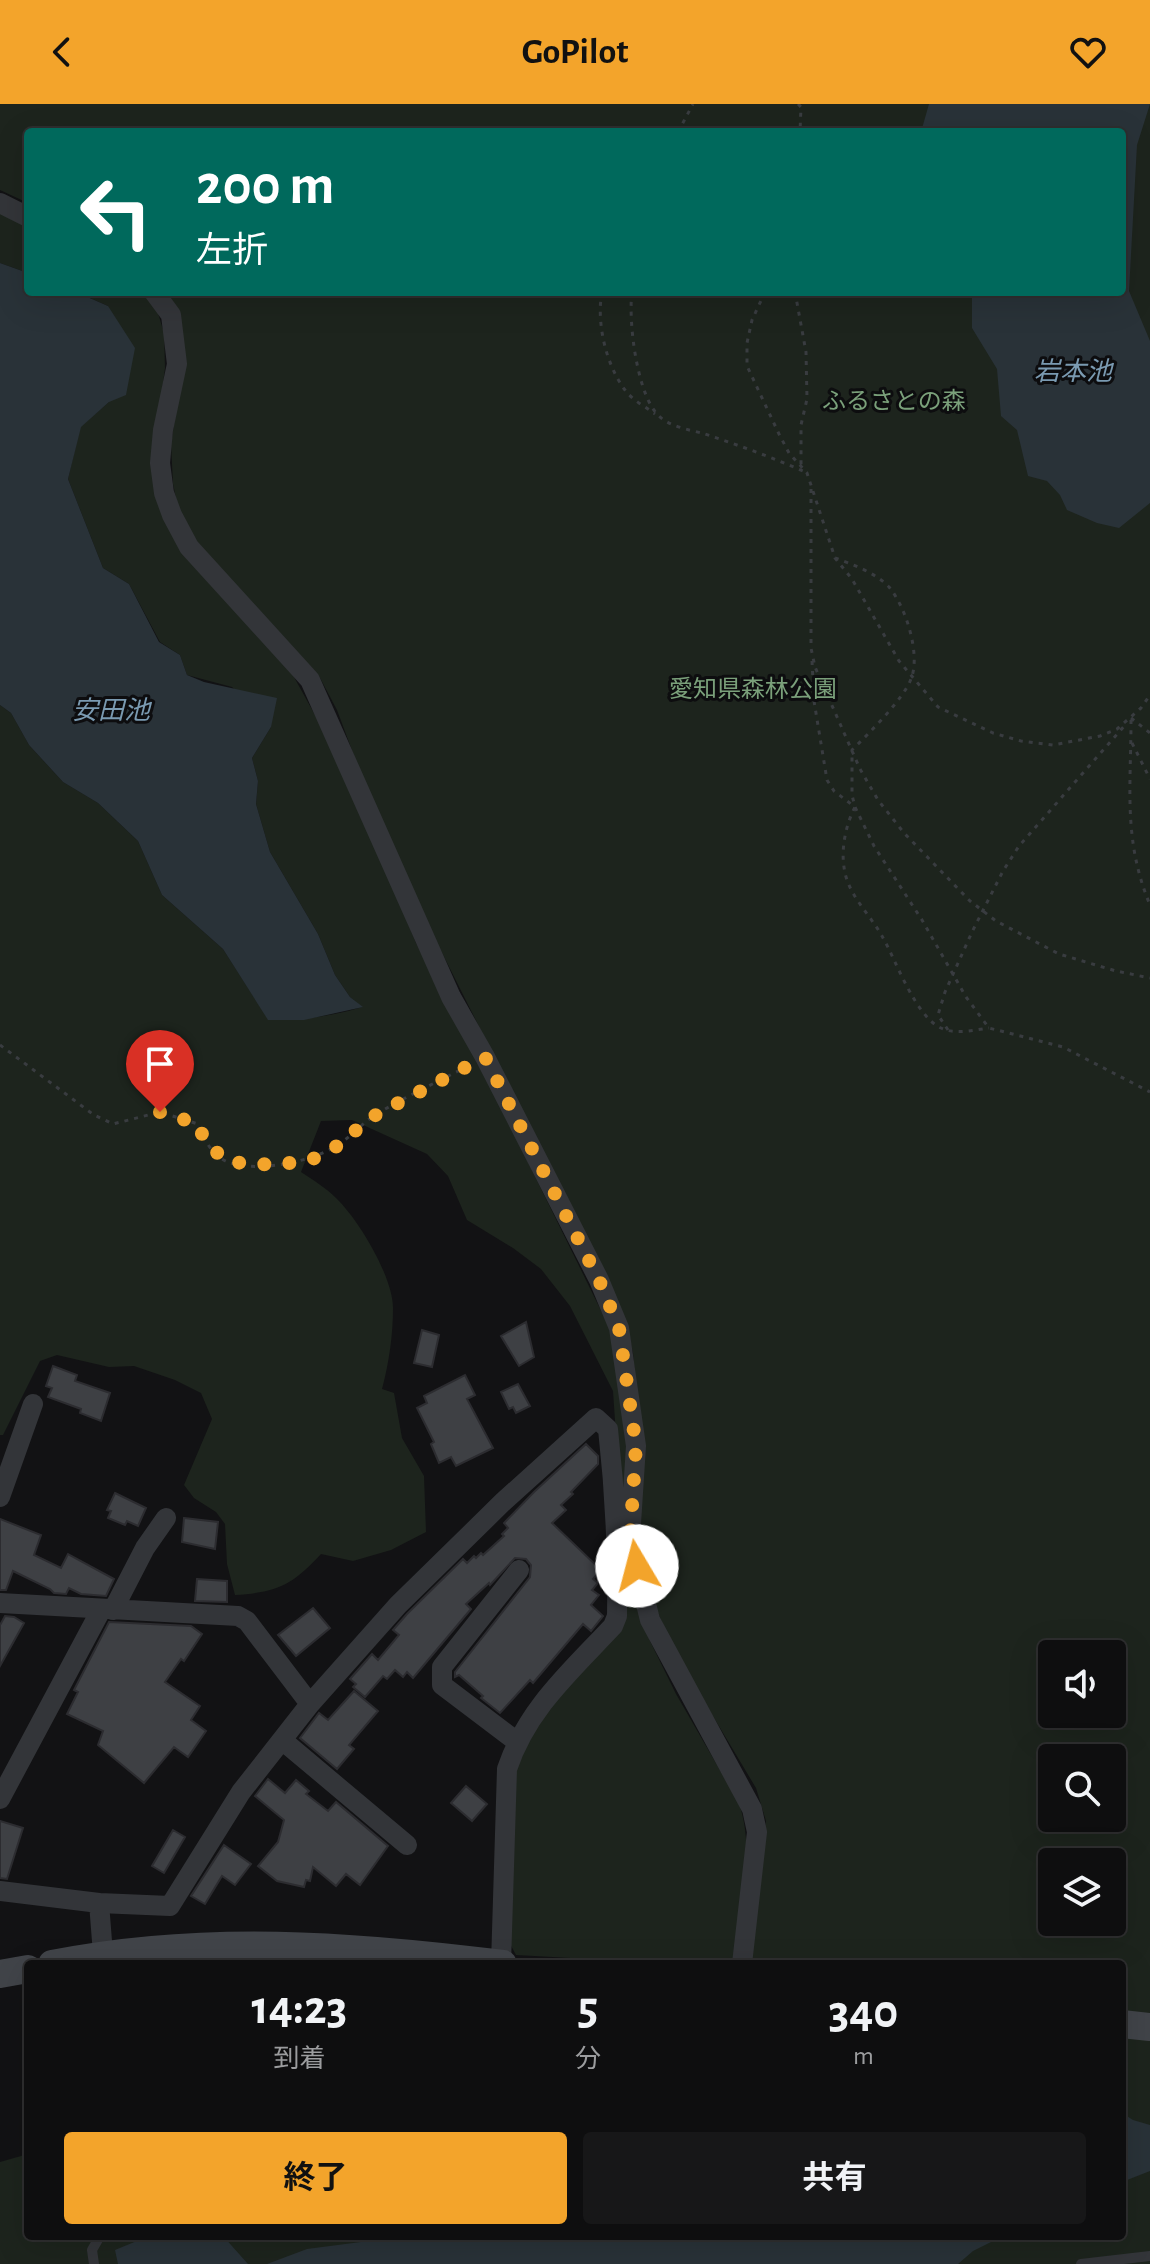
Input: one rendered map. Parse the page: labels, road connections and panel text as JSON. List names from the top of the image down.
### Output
{
  "water": ["岩本池", "安田池"],
  "parks": ["ふるさとの森", "愛知県森林公園"],
  "page": {
    "header": "GoPilot",
    "turn": ["200 m", "左折"],
    "eta": [
      "14:23",
      "到着",
      "5",
      "分",
      "340",
      "m"
    ],
    "buttons": ["終了", "共有"]
  }
}
